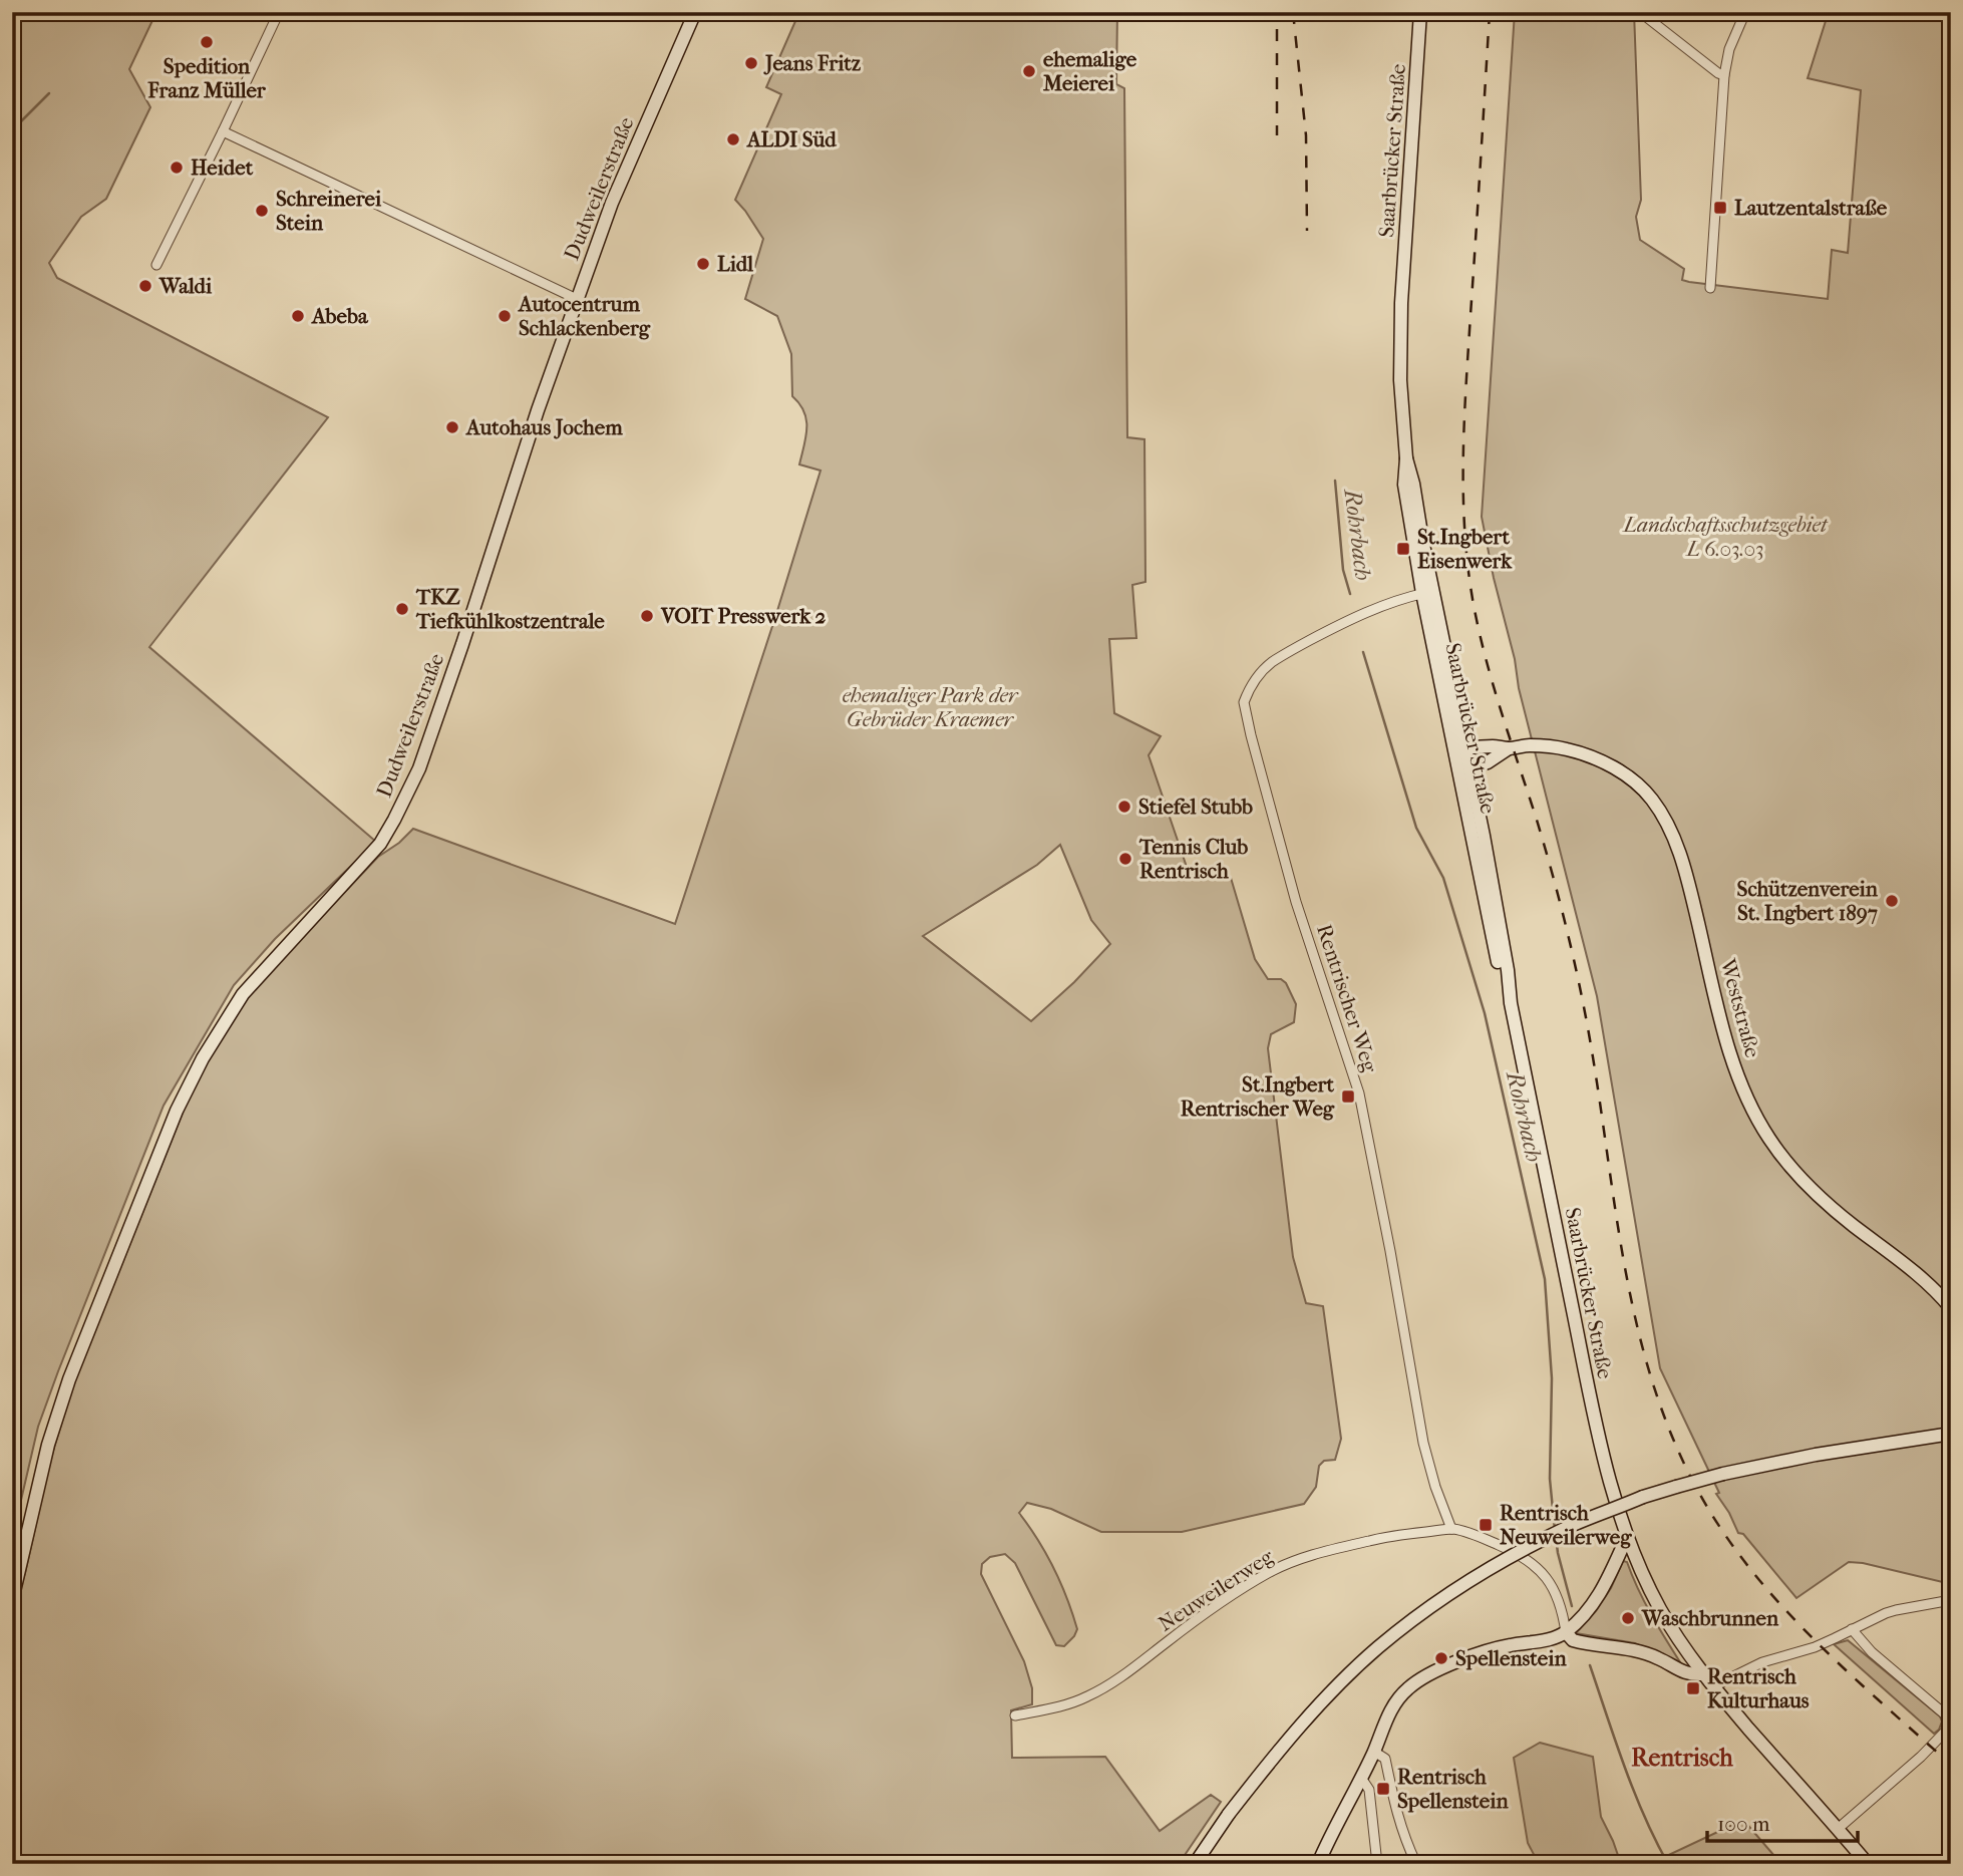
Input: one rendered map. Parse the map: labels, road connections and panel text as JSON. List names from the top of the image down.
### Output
{
  "streets": {
    "main road": ["Saarbrücker Straße", "Dudweilerstraße", "Weststraße"],
    "street": ["Rentrischer Weg", "Neuweilerweg"]
  },
  "crossings": [
    ["Saarbrücker Straße", "Rentrischer Weg"],
    ["Saarbrücker Straße", "Weststraße"],
    ["Rentrischer Weg", "Neuweilerweg"]
  ],
  "districts": ["Rentrisch"],
  "water": ["Rohrbach"],
  "parks": ["Landschaftsschutzgebiet L 6.03.03", "ehemaliger Park der Gebrüder Kraemer"],
  "places": {
    "other": [
      "Spedition Franz Müller",
      "Jeans Fritz",
      "ehemalige Meierei",
      "ALDI Süd",
      "Heidet",
      "Schreinerei Stein",
      "Lidl",
      "Waldi",
      "Abeba",
      "Autocentrum Schlackenberg",
      "Autohaus Jochem",
      "TKZ Tiefkühlkostzentrale",
      "VOIT Presswerk 2",
      "Stiefel Stubb",
      "Tennis Club Rentrisch",
      "Schützenverein St. Ingbert 1897",
      "Waschbrunnen",
      "Spellenstein"
    ],
    "transit": [
      "Lautzentalstraße",
      "St.Ingbert Eisenwerk",
      "St.Ingbert Rentrischer Weg",
      "Rentrisch Neuweilerweg",
      "Rentrisch Kulturhaus",
      "Rentrisch Spellenstein"
    ]
  },
  "scale_bar": "100 m"
}
